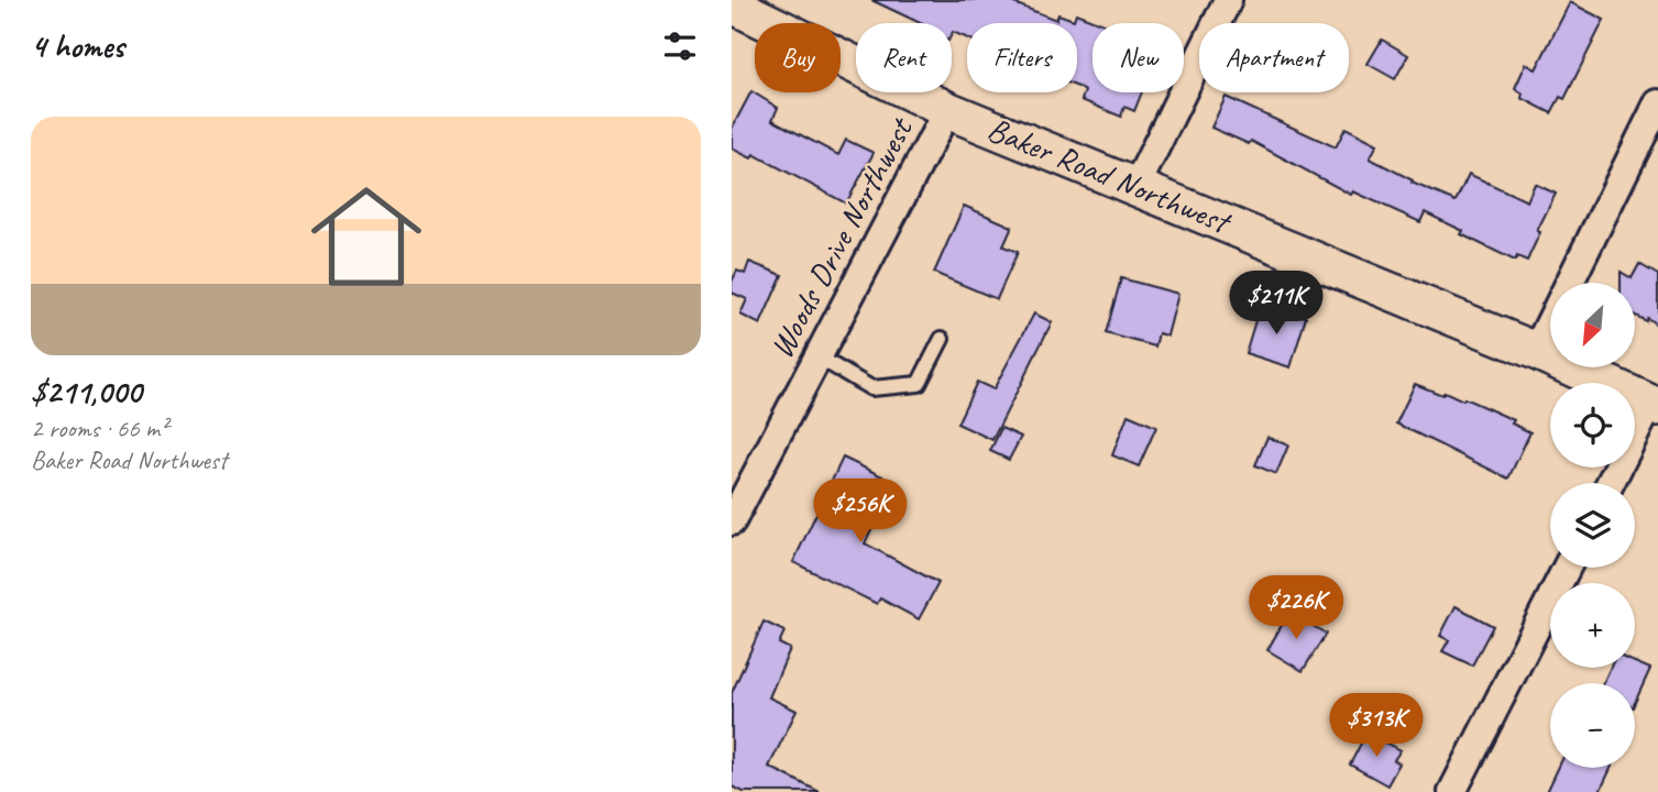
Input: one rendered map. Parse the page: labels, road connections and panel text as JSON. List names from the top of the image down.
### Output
{
  "streets": {
    "street": ["Baker Road Northwest", "Woods Drive Northwest"]
  },
  "crossings": [
    ["Baker Road Northwest", "Woods Drive Northwest"]
  ],
  "north": "bottom left",
  "page": {
    "heading": "4 homes",
    "chip": [
      "Buy",
      "Rent",
      "Filters",
      "New",
      "Apartment"
    ],
    "list": [
      {
        "name": "$211,000",
        "note": "2 rooms · 66 m² · Baker Road Northwest"
      }
    ],
    "price": [
      "$211K",
      "$256K",
      "$226K",
      "$313K"
    ],
    "map_buttons": ["+", "−"]
  }
}
